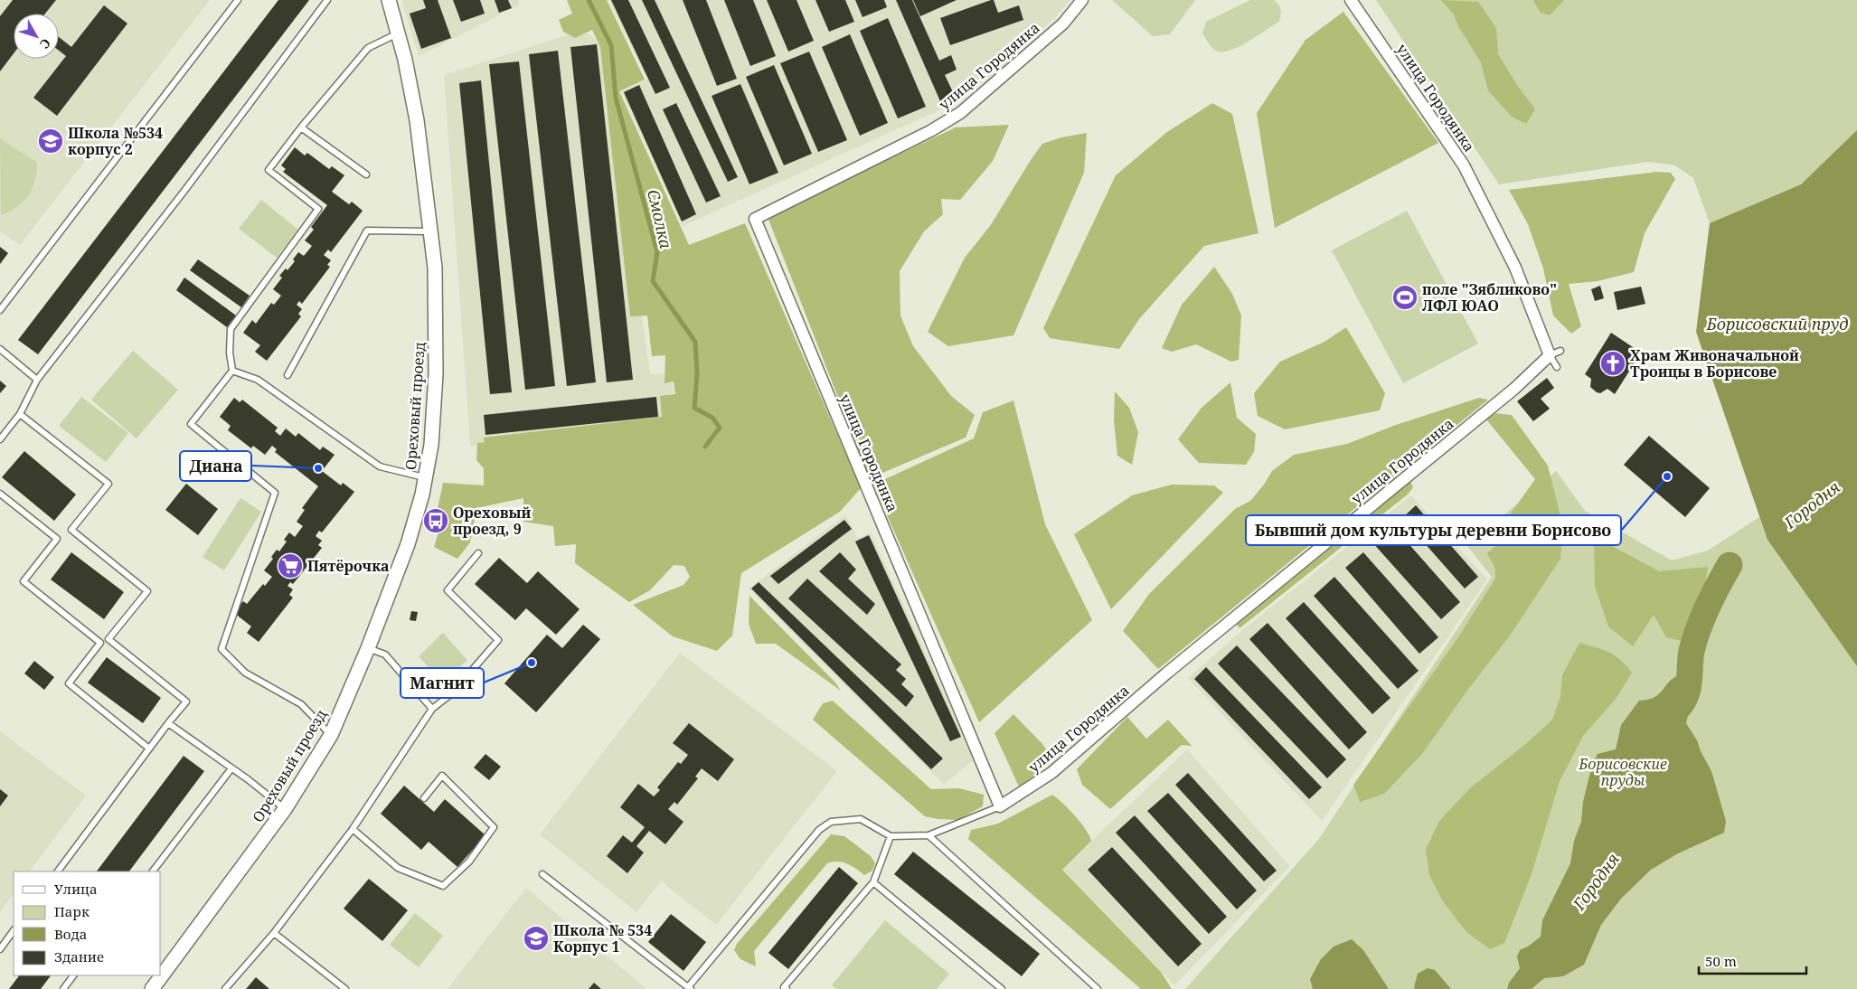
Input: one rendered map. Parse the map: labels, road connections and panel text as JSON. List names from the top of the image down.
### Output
{
  "streets": {
    "street": ["улица Городянка", "Ореховый проезд"]
  },
  "water": ["Смолка", "Борисовский пруд", "Городня"],
  "parks": ["Борисовские пруды"],
  "places": {
    "school or university": ["Школа №534 корпус 2", "Школа № 534 Корпус 1"],
    "sports": ["поле \"Зябликово\" ЛФЛ ЮАО"],
    "church": ["Храм Живоначальной Троицы в Борисове"],
    "other": ["Диана", "Бывший дом культуры деревни Борисово", "Магнит"],
    "bus stop": ["Ореховый проезд, 9"],
    "supermarket": ["Пятёрочка"]
  },
  "legend": [
    "Улица",
    "Парк",
    "Вода",
    "Здание"
  ],
  "scale_bar": "50 m",
  "north": "bottom right"
}
